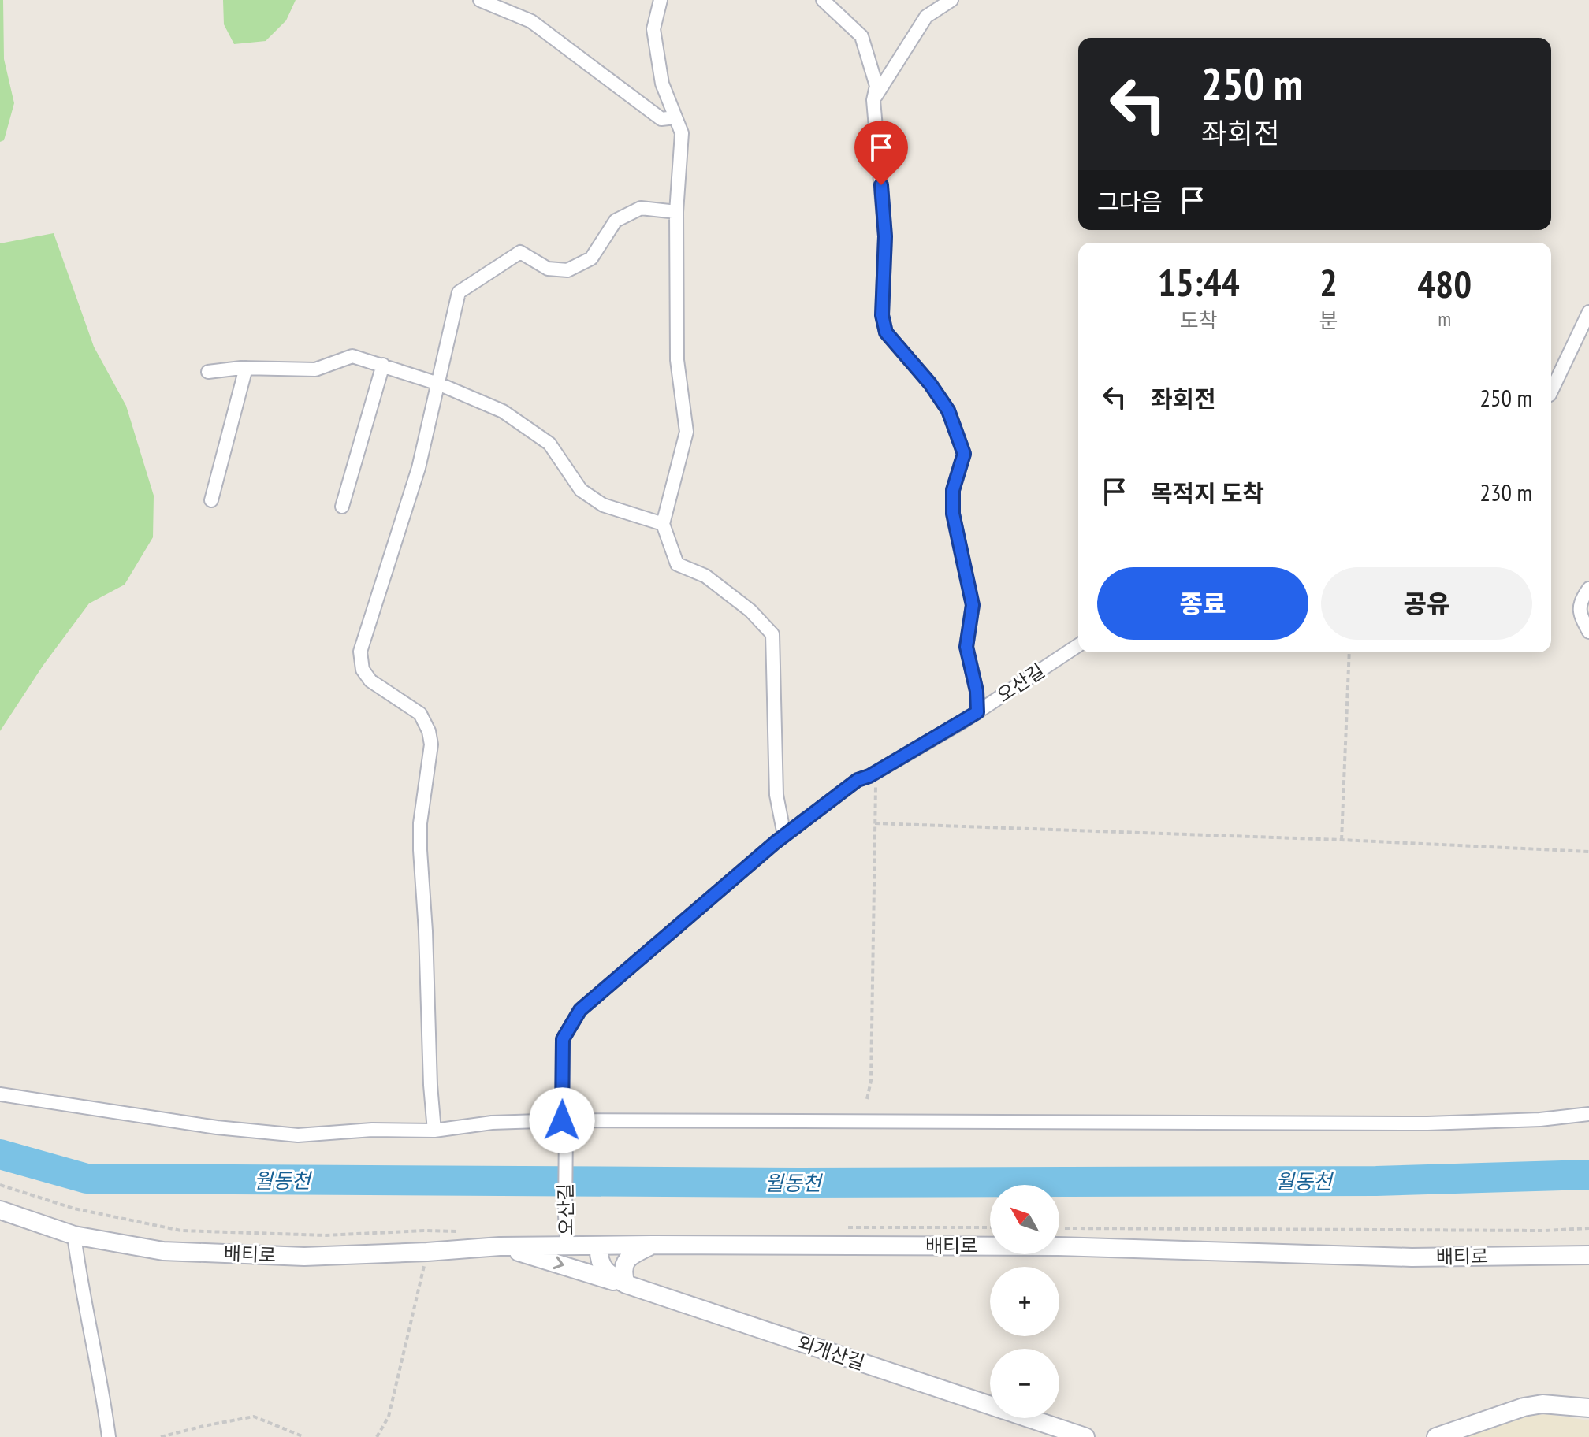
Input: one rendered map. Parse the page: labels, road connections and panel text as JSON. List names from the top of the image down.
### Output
{
  "streets": {
    "main road": ["배티로", "외개산길"],
    "street": ["오산길"]
  },
  "crossings": [
    ["오산길", "배티로"],
    ["배티로", "외개산길"]
  ],
  "water": ["월동천"],
  "north": "top left",
  "page": {
    "turn": ["250 m", "좌회전"],
    "then": "그다음",
    "eta": [
      "15:44",
      "도착",
      "2",
      "분",
      "480",
      "m"
    ],
    "list": [
      {
        "name": "좌회전",
        "value": "250 m"
      },
      {
        "name": "목적지 도착",
        "value": "230 m"
      }
    ],
    "buttons": ["종료", "공유"],
    "map_buttons": ["+", "−"]
  }
}
